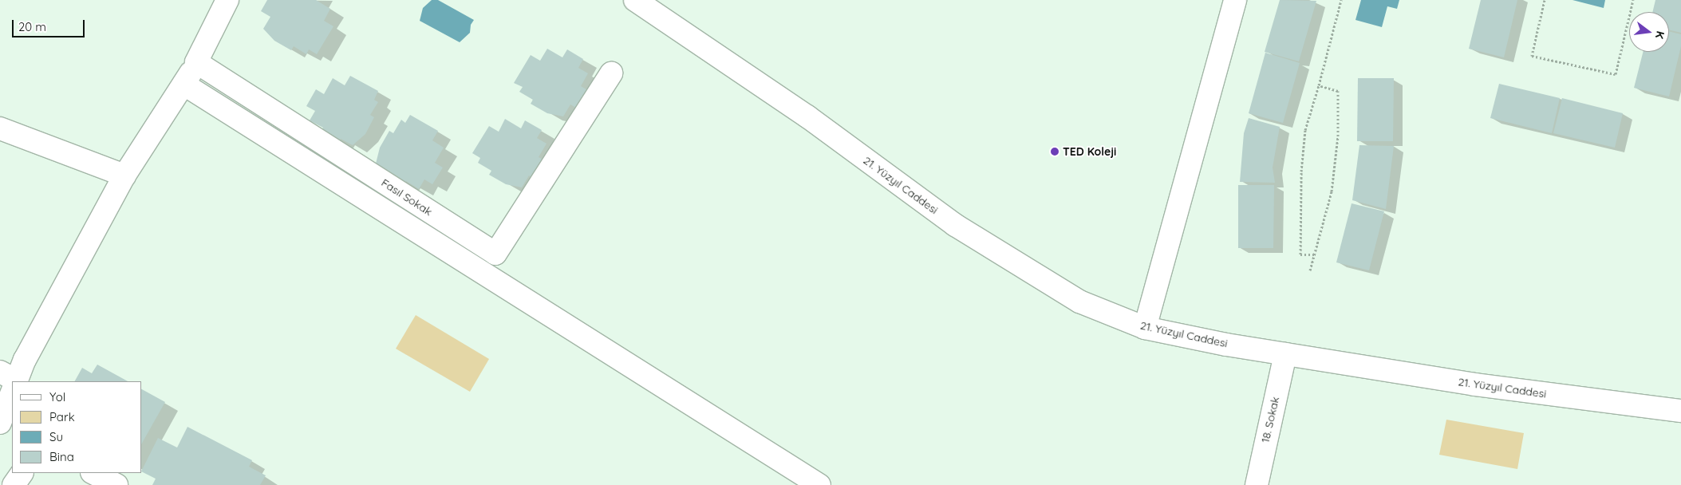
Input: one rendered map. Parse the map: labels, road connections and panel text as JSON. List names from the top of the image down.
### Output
{
  "streets": {
    "street": ["21. Yüzyıl Caddesi", "Fasıl Sokak", "18. Sokak"]
  },
  "crossings": [
    ["21. Yüzyıl Caddesi", "18. Sokak"]
  ],
  "places": ["TED Koleji"],
  "legend": [
    "Yol",
    "Park",
    "Su",
    "Bina"
  ],
  "scale_bar": "20 m",
  "north": "right"
}
